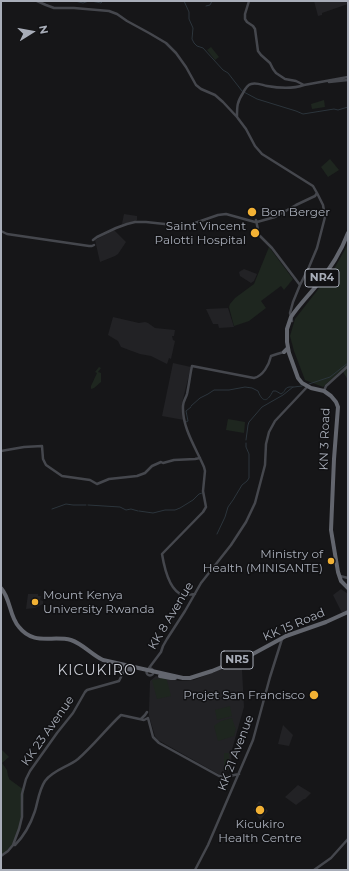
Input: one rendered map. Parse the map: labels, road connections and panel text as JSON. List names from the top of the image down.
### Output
{
  "streets": {
    "highway": [
      "NR4",
      "KN 3 Road",
      "KK 15 Road",
      "NR5"
    ],
    "main road": ["KK 8 Avenue", "KK 23 Avenue", "KK 21 Avenue"]
  },
  "crossings": [
    ["NR4", "KN 3 Road"],
    ["NR4", "KK 8 Avenue"],
    ["KN 3 Road", "KK 8 Avenue"],
    ["KK 15 Road", "KK 21 Avenue"]
  ],
  "districts": ["KICUKIRO"],
  "places": [
    "Bon Berger",
    "Saint Vincent Palotti Hospital",
    "Ministry of Health (MINISANTE)",
    "Mount Kenya University Rwanda",
    "Projet San Francisco",
    "Kicukiro Health Centre"
  ],
  "north": "right"
}
